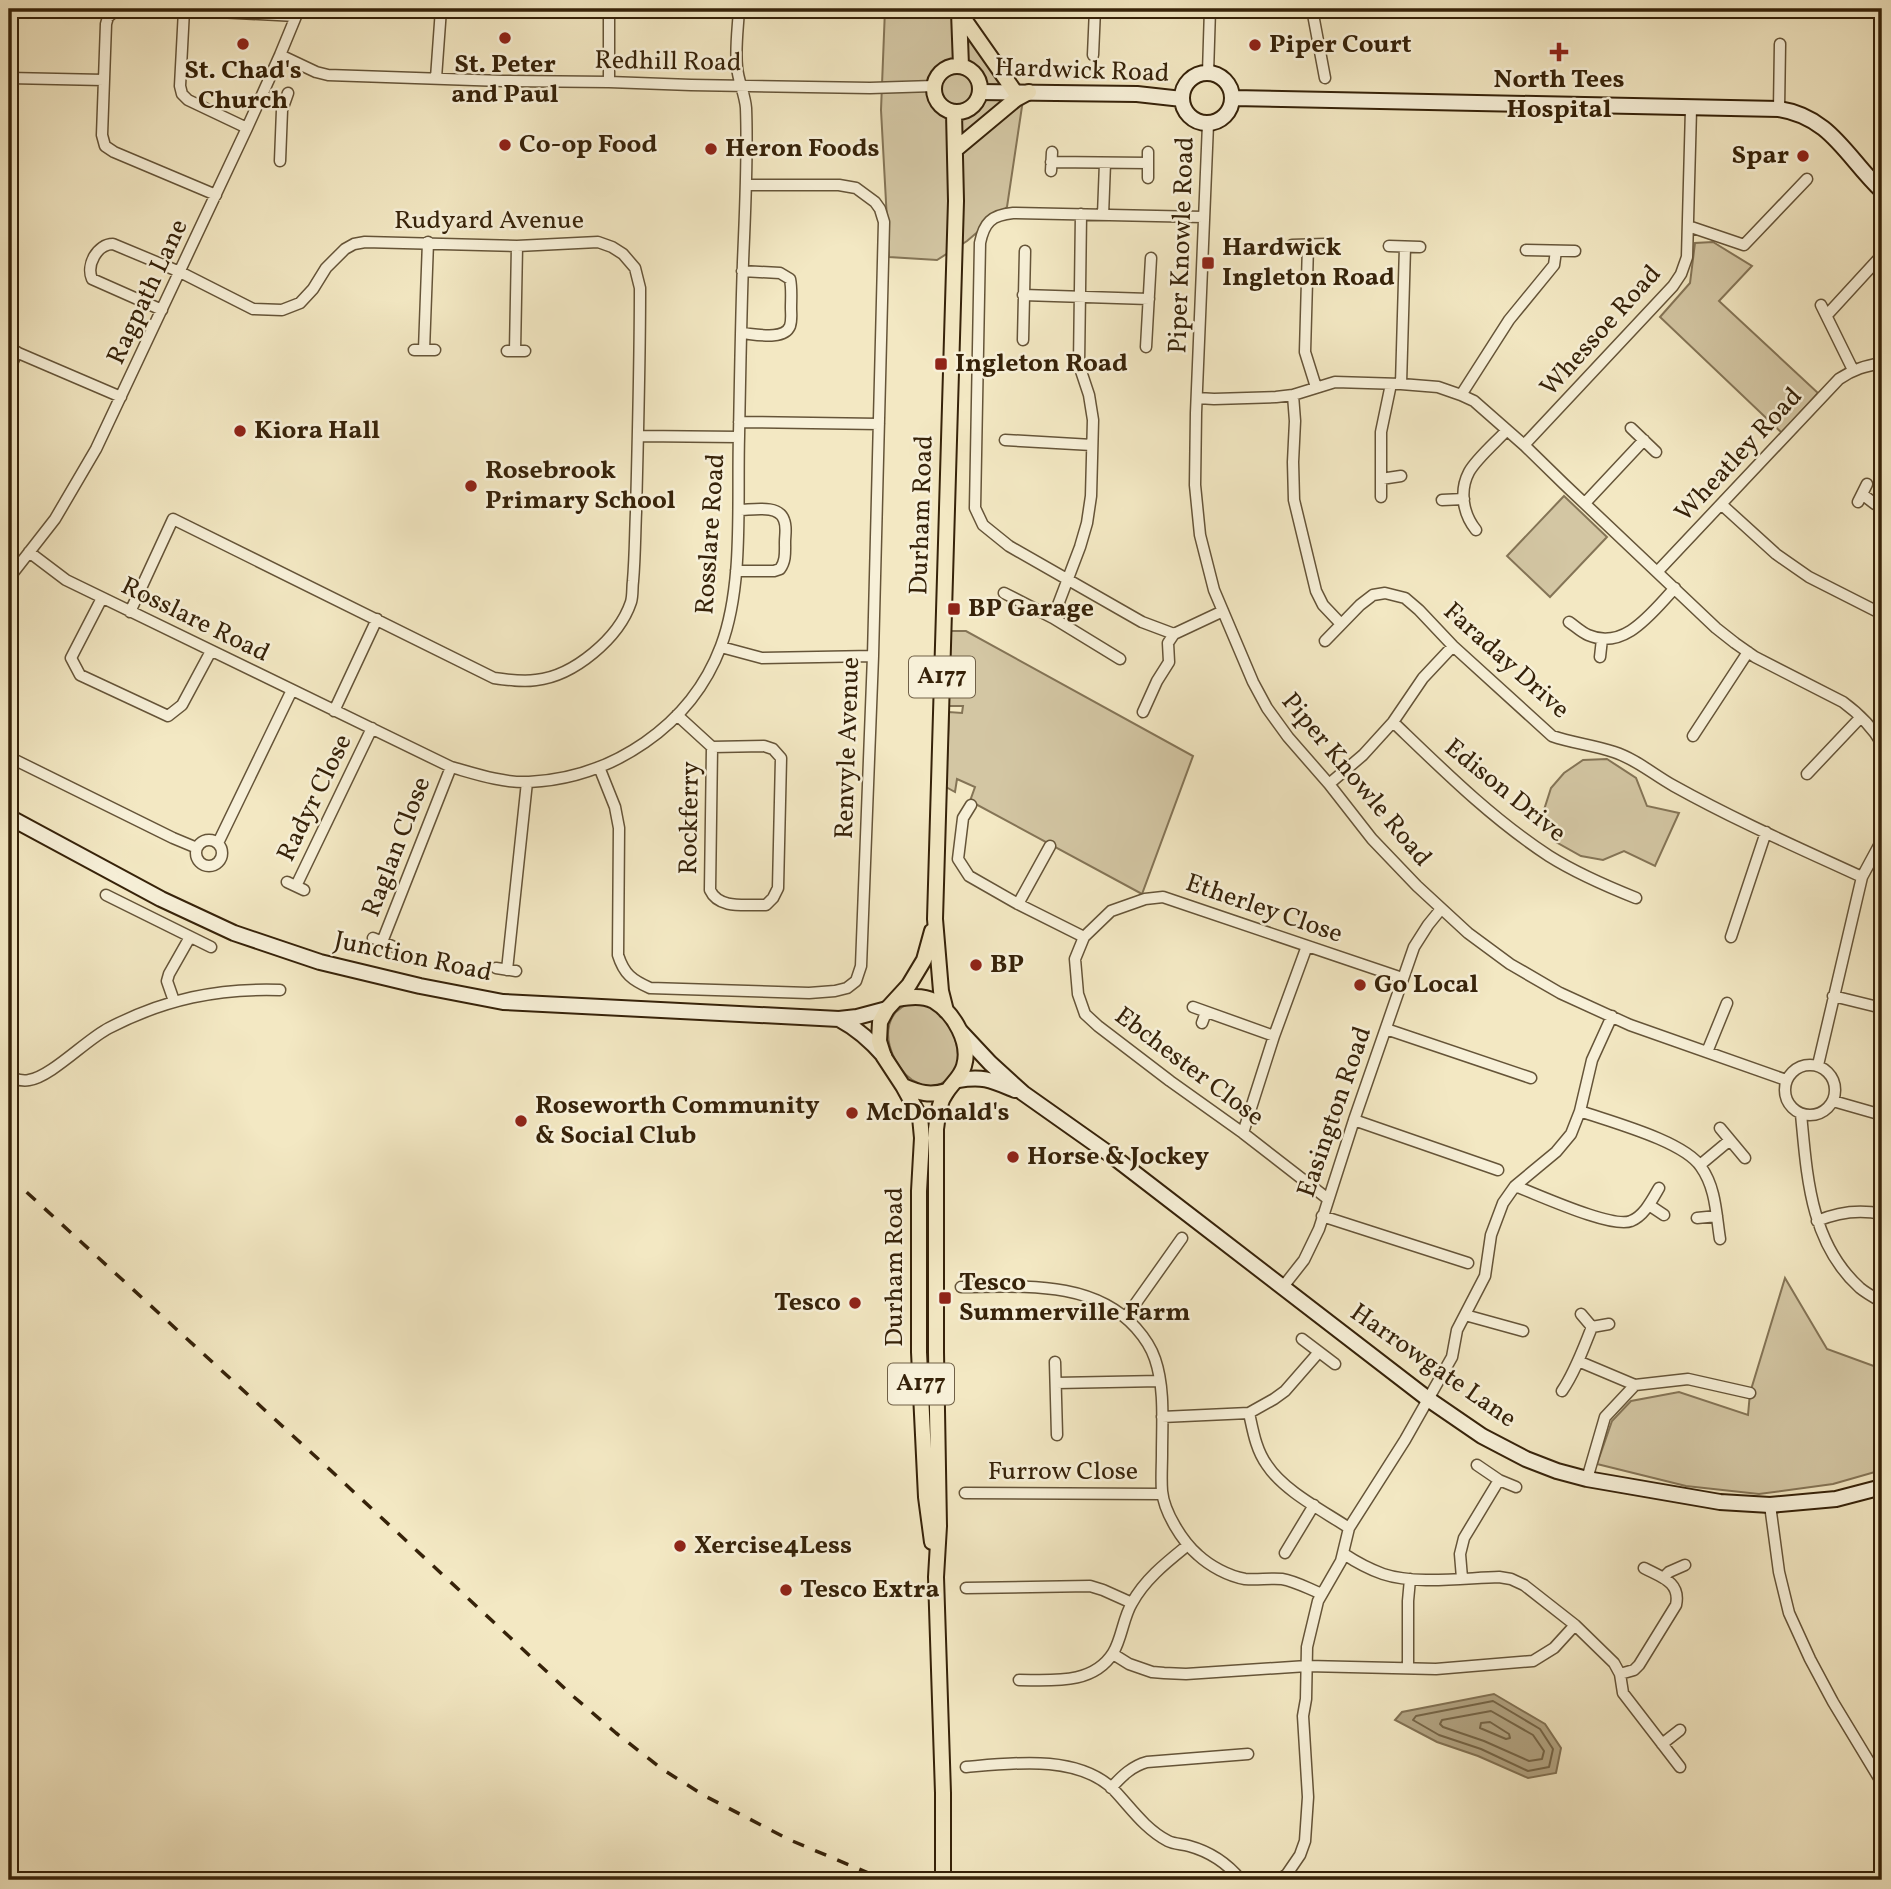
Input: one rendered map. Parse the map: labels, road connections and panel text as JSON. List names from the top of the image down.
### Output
{
  "streets": {
    "main road": ["Durham Road", "A177"],
    "street": [
      "Redhill Road",
      "Hardwick Road",
      "Rudyard Avenue",
      "Piper Knowle Road",
      "Ragpath Lane",
      "Whessoe Road",
      "Wheatley Road",
      "Rosslare Road",
      "Faraday Drive",
      "Renvyle Avenue",
      "Edison Drive",
      "Radyr Close",
      "Rockferry",
      "Raglan Close",
      "Etherley Close",
      "Junction Road",
      "Ebchester Close",
      "Easington Road",
      "Harrowgate Lane",
      "Furrow Close"
    ]
  },
  "crossings": [
    ["Redhill Road", "Hardwick Road"],
    ["Redhill Road", "Ragpath Lane"],
    ["Redhill Road", "Durham Road"],
    ["Redhill Road", "Rosslare Road"],
    ["Hardwick Road", "Piper Knowle Road"],
    ["Hardwick Road", "Durham Road"],
    ["Rudyard Avenue", "Ragpath Lane"],
    ["Rudyard Avenue", "Rosslare Road"],
    ["Piper Knowle Road", "Easington Road"],
    ["Ragpath Lane", "Rosslare Road"],
    ["Durham Road", "Junction Road"],
    ["Durham Road", "Harrowgate Lane"],
    ["Rosslare Road", "Renvyle Avenue"],
    ["Rosslare Road", "Radyr Close"],
    ["Rosslare Road", "Raglan Close"],
    ["Etherley Close", "Ebchester Close"],
    ["Etherley Close", "Easington Road"],
    ["Junction Road", "Harrowgate Lane"],
    ["Ebchester Close", "Easington Road"],
    ["Easington Road", "Harrowgate Lane"]
  ],
  "places": {
    "other": [
      "St. Peter and Paul",
      "St. Chad's Church",
      "Piper Court",
      "Co-op Food",
      "Heron Foods",
      "Spar",
      "Kiora Hall",
      "Rosebrook Primary School",
      "BP",
      "Go Local",
      "McDonald's",
      "Roseworth Community & Social Club",
      "Horse & Jockey",
      "Tesco",
      "Xercise4Less",
      "Tesco Extra"
    ],
    "health": ["North Tees Hospital"],
    "transit": [
      "Hardwick Ingleton Road",
      "Ingleton Road",
      "BP Garage",
      "Tesco Summerville Farm"
    ]
  }
}
